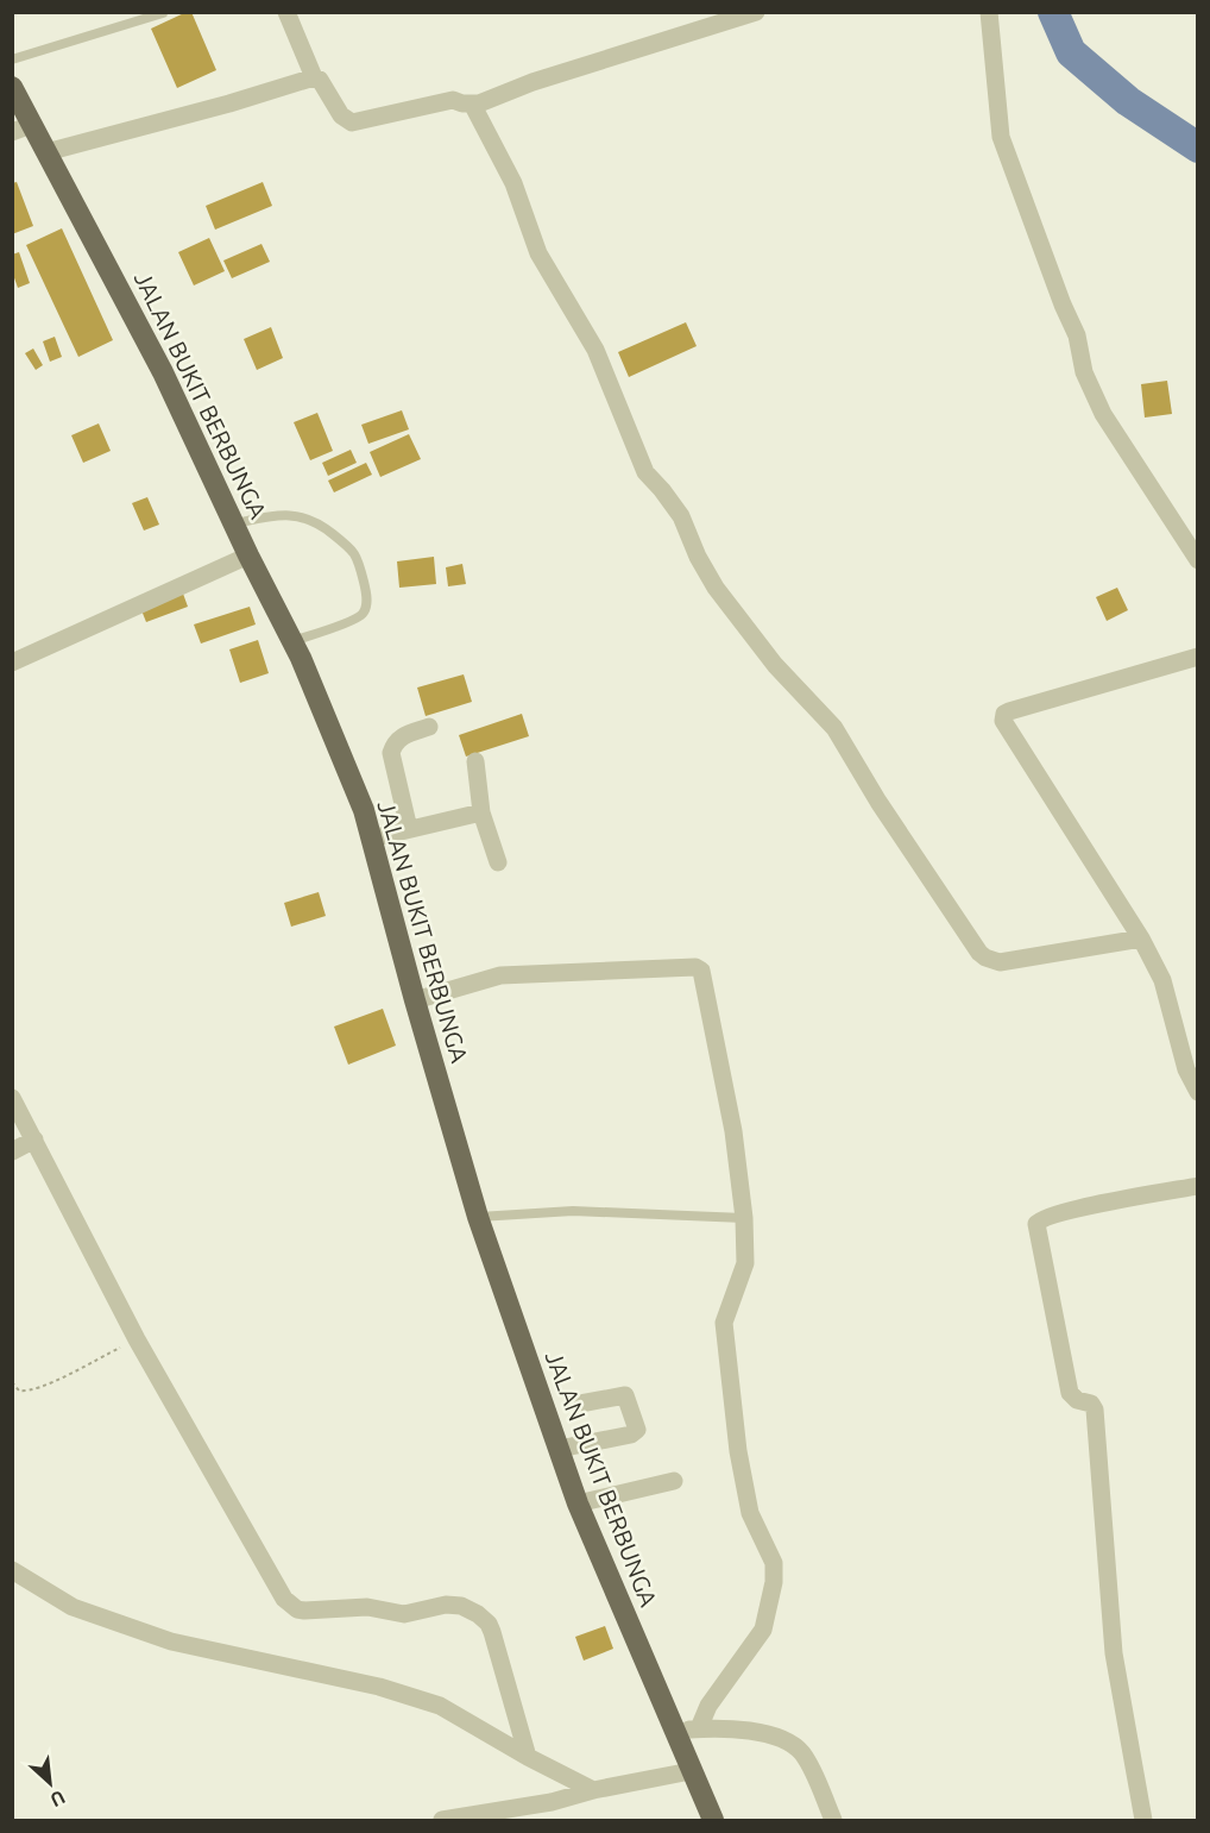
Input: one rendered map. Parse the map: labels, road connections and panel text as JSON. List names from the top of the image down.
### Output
{
  "streets": {
    "main road": ["JALAN BUKIT BERBUNGA"]
  },
  "north": "bottom right"
}
